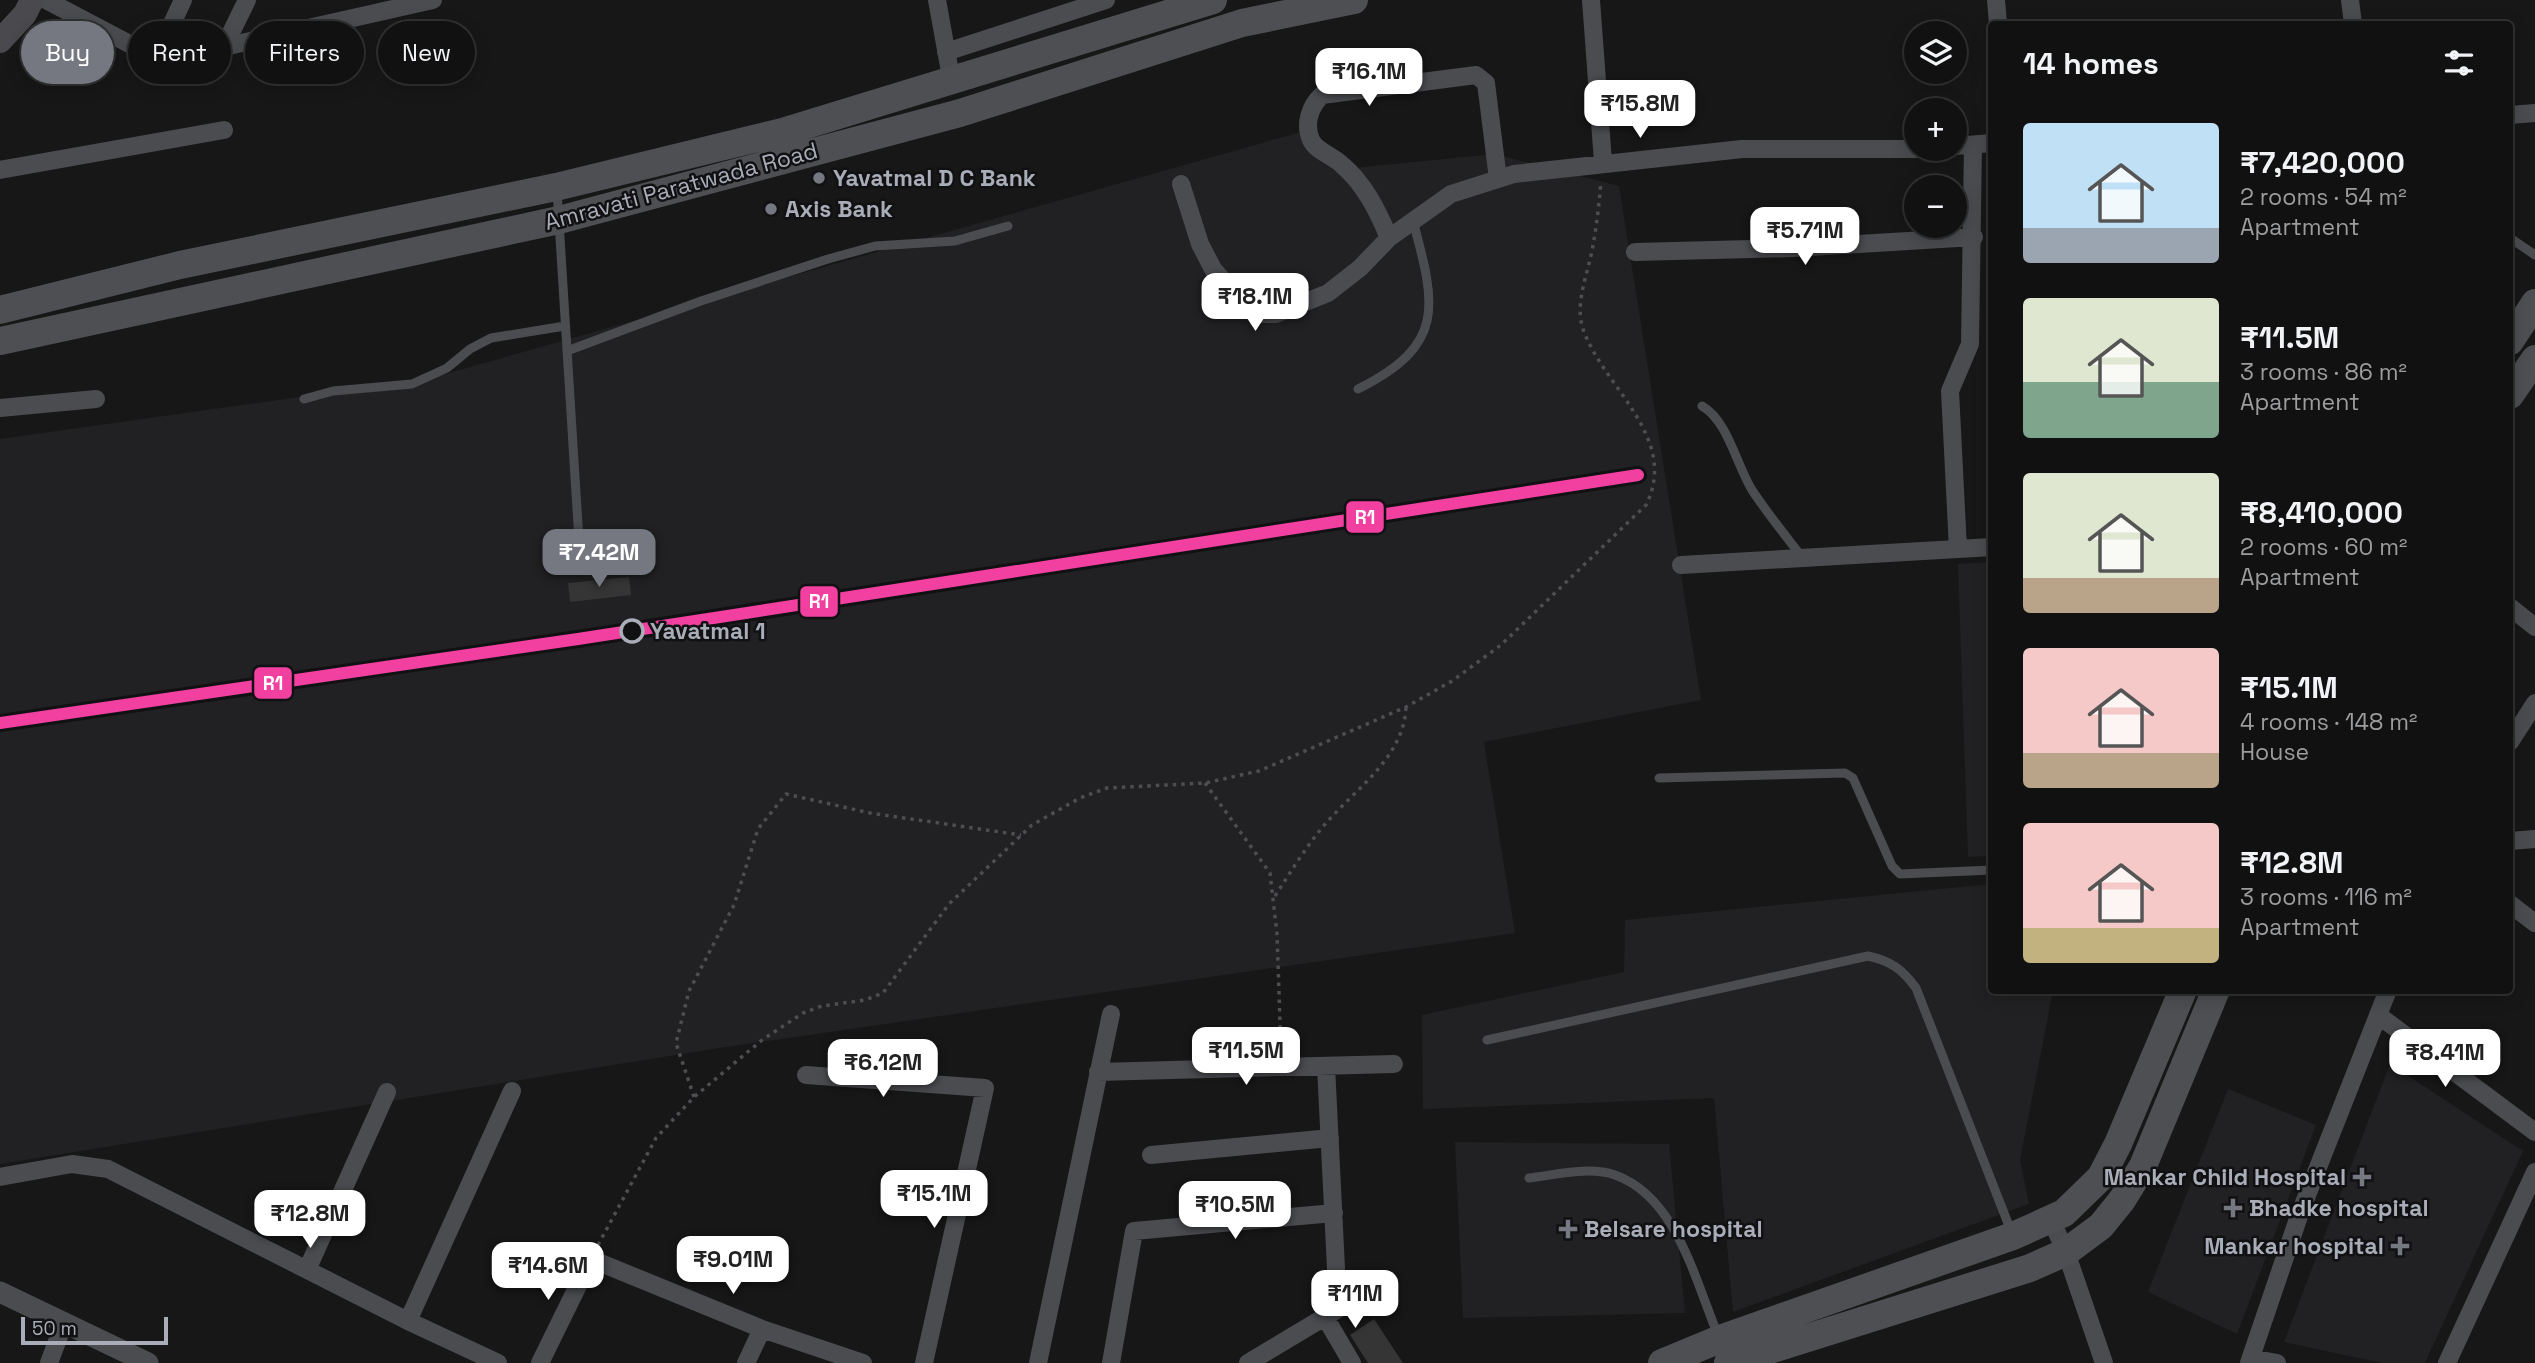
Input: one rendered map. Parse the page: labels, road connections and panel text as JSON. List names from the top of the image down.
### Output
{
  "streets": {
    "main road": ["Amravati Paratwada Road"]
  },
  "places": {
    "other": ["Yavatmal D C Bank", "Axis Bank", "Yavatmal 1"],
    "health": [
      "Mankar Child Hospital",
      "Bhadke hospital",
      "Belsare hospital",
      "Mankar hospital"
    ]
  },
  "lines": ["transit line R1"],
  "scale_bar": "50 m",
  "page": {
    "map_buttons": ["+", "−"],
    "chip": [
      "Buy",
      "Rent",
      "Filters",
      "New"
    ],
    "heading": "14 homes",
    "price": [
      "₹16.1M",
      "₹15.8M",
      "₹5.71M",
      "₹18.1M",
      "₹7.42M",
      "₹11.5M",
      "₹8.41M",
      "₹6.12M",
      "₹15.1M",
      "₹10.5M",
      "₹12.8M",
      "₹9.01M",
      "₹14.6M",
      "₹11M"
    ],
    "list": [
      {
        "name": "₹7,420,000",
        "note": "2 rooms · 54 m² · Apartment"
      },
      {
        "name": "₹11.5M",
        "note": "3 rooms · 86 m² · Apartment"
      },
      {
        "name": "₹8,410,000",
        "note": "2 rooms · 60 m² · Apartment"
      },
      {
        "name": "₹15.1M",
        "note": "4 rooms · 148 m² · House"
      },
      {
        "name": "₹12.8M",
        "note": "3 rooms · 116 m² · Apartment"
      }
    ],
    "scale": "50 m"
  }
}
